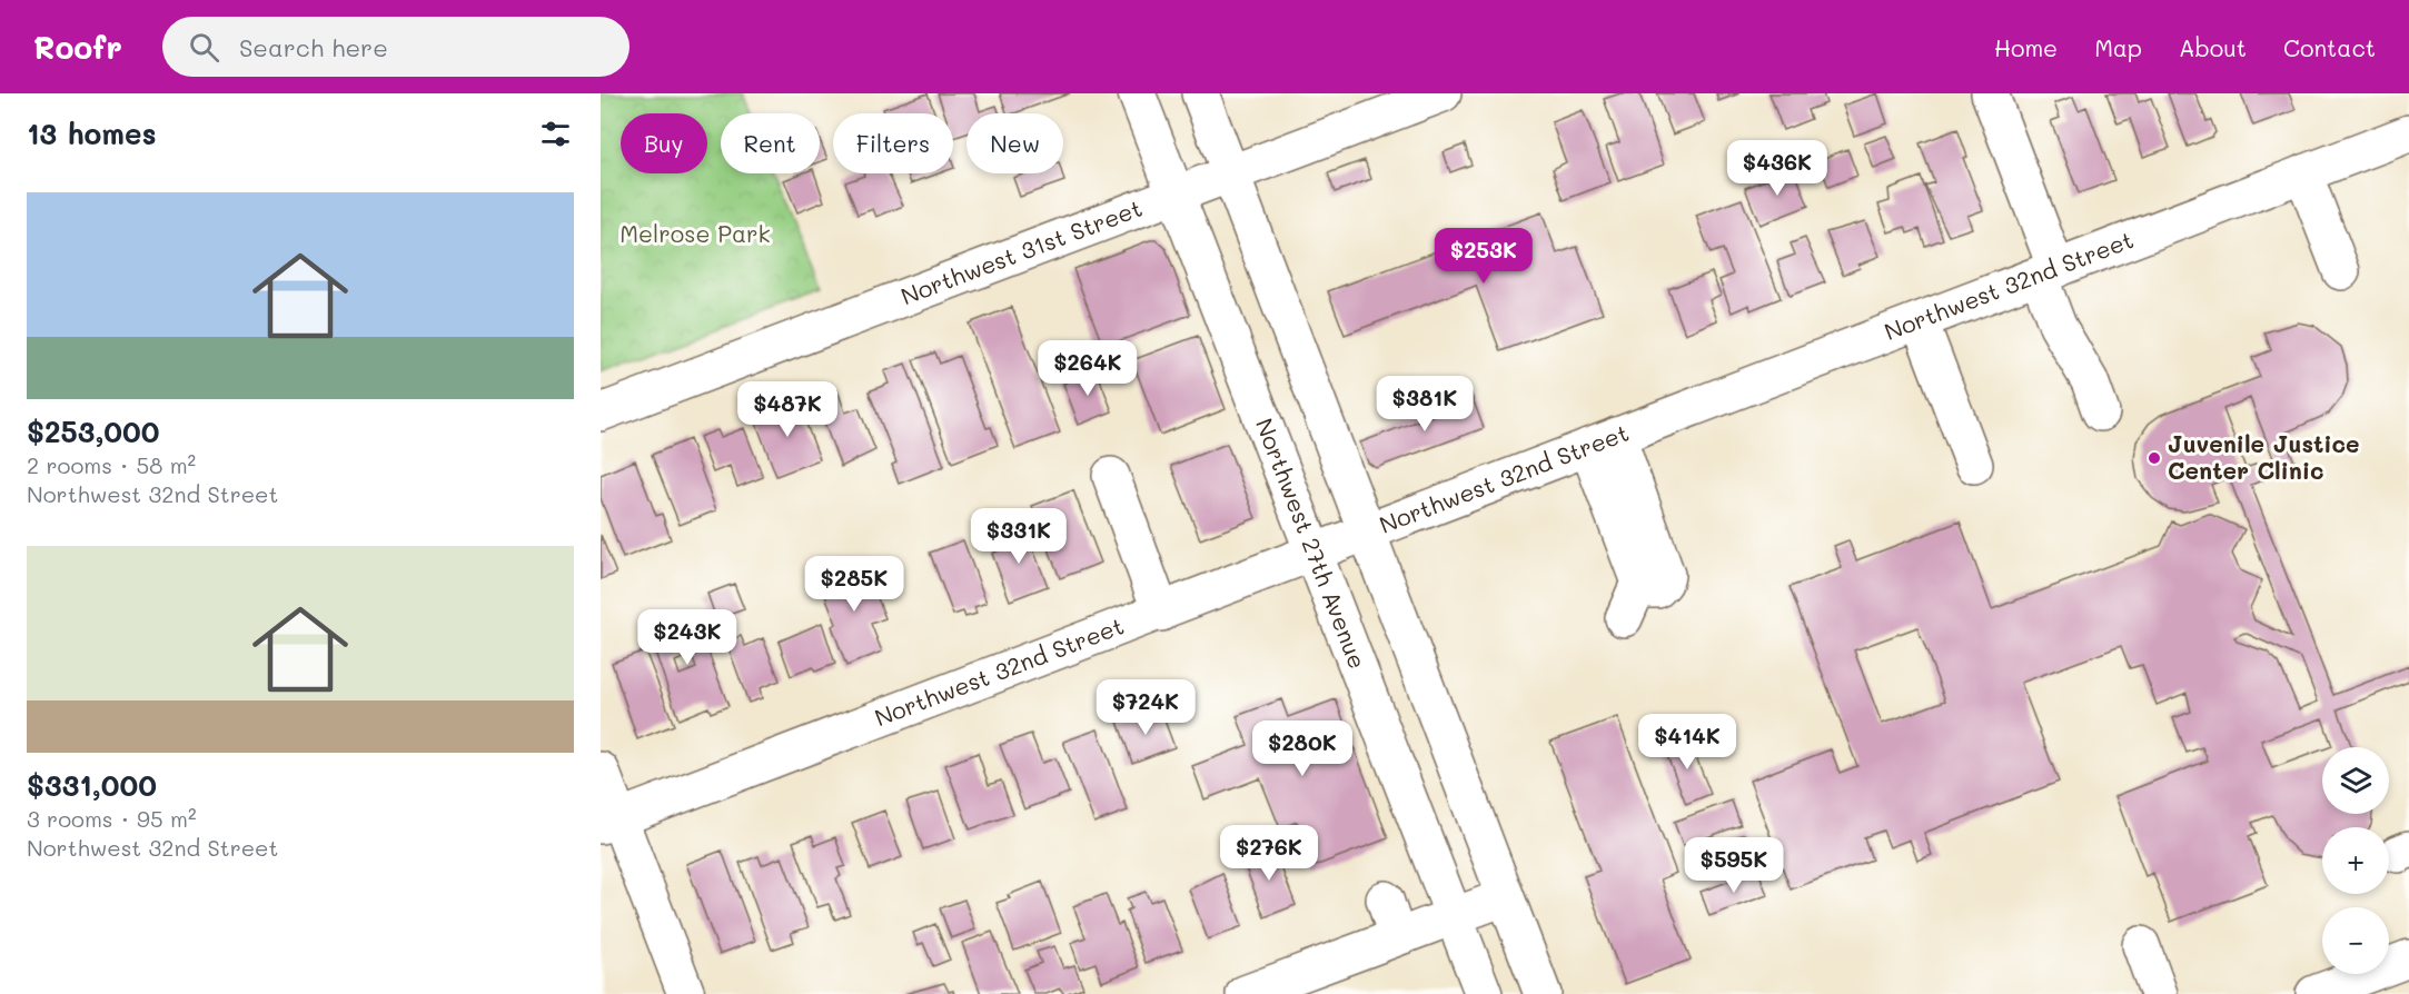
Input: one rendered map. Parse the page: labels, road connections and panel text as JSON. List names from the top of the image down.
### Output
{
  "streets": {
    "main road": ["Northwest 31st Street", "Northwest 32nd Street", "Northwest 27th Avenue"]
  },
  "crossings": [
    ["Northwest 31st Street", "Northwest 27th Avenue"],
    ["Northwest 32nd Street", "Northwest 27th Avenue"]
  ],
  "parks": ["Melrose Park"],
  "places": ["Juvenile Justice Center Clinic"],
  "page": {
    "header": "Roofr",
    "search": "Search here",
    "nav": [
      "Home",
      "Map",
      "About",
      "Contact"
    ],
    "heading": "13 homes",
    "chip": [
      "Buy",
      "Rent",
      "Filters",
      "New"
    ],
    "price": [
      "$436K",
      "$253K",
      "$264K",
      "$381K",
      "$487K",
      "$331K",
      "$285K",
      "$243K",
      "$724K",
      "$414K",
      "$280K",
      "$276K",
      "$595K"
    ],
    "list": [
      {
        "name": "$253,000",
        "note": "2 rooms · 58 m² · Northwest 32nd Street"
      },
      {
        "name": "$331,000",
        "note": "3 rooms · 95 m² · Northwest 32nd Street"
      }
    ],
    "map_buttons": ["+", "−"]
  }
}
